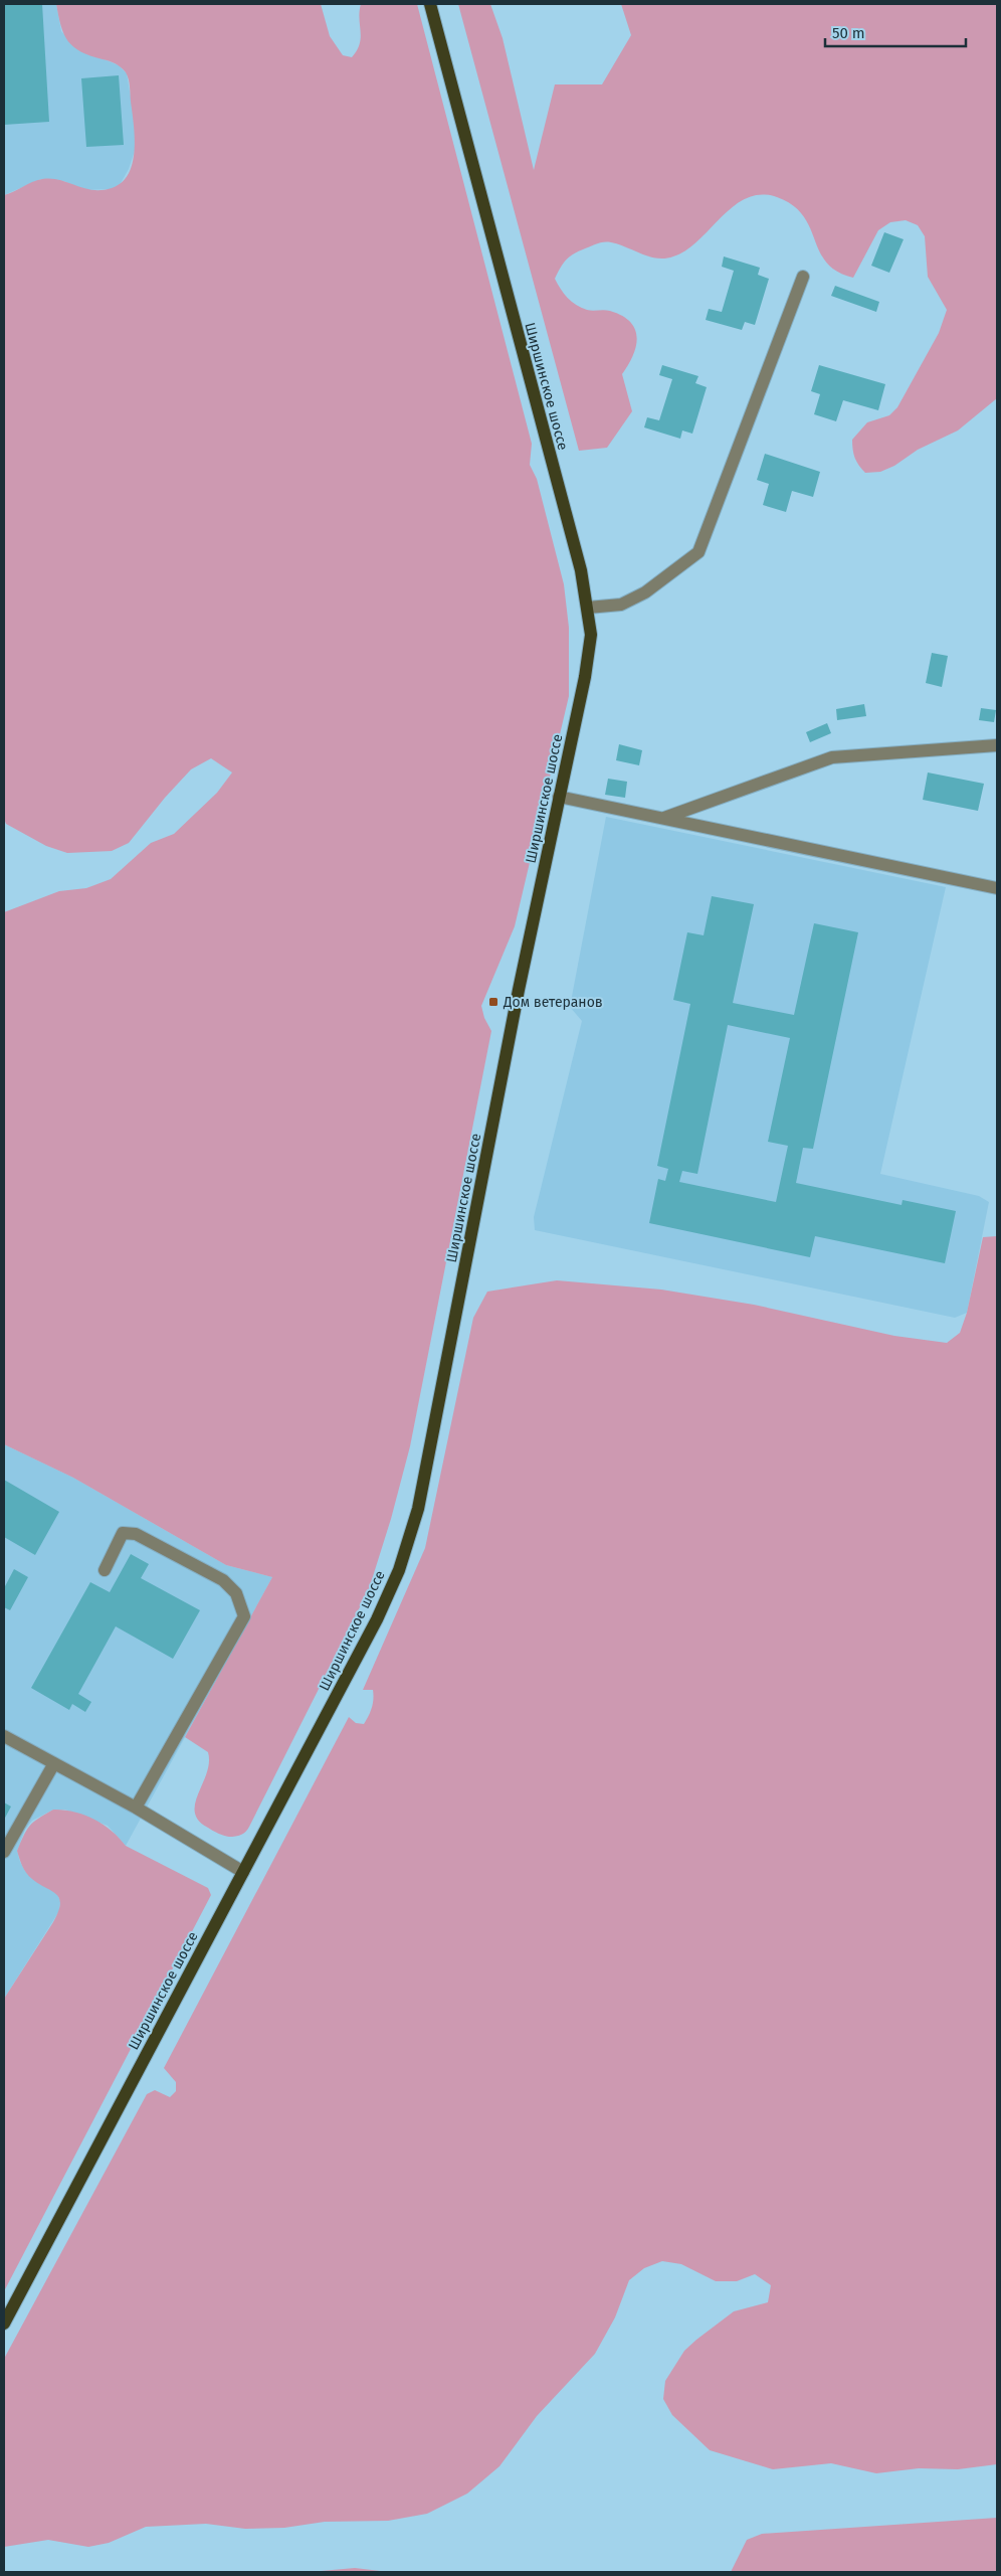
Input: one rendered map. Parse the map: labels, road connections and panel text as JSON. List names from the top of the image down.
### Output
{
  "streets": {
    "main road": ["Ширшинское шоссе"]
  },
  "places": {
    "transit": ["Дом ветеранов"]
  },
  "scale_bar": "50 m"
}
